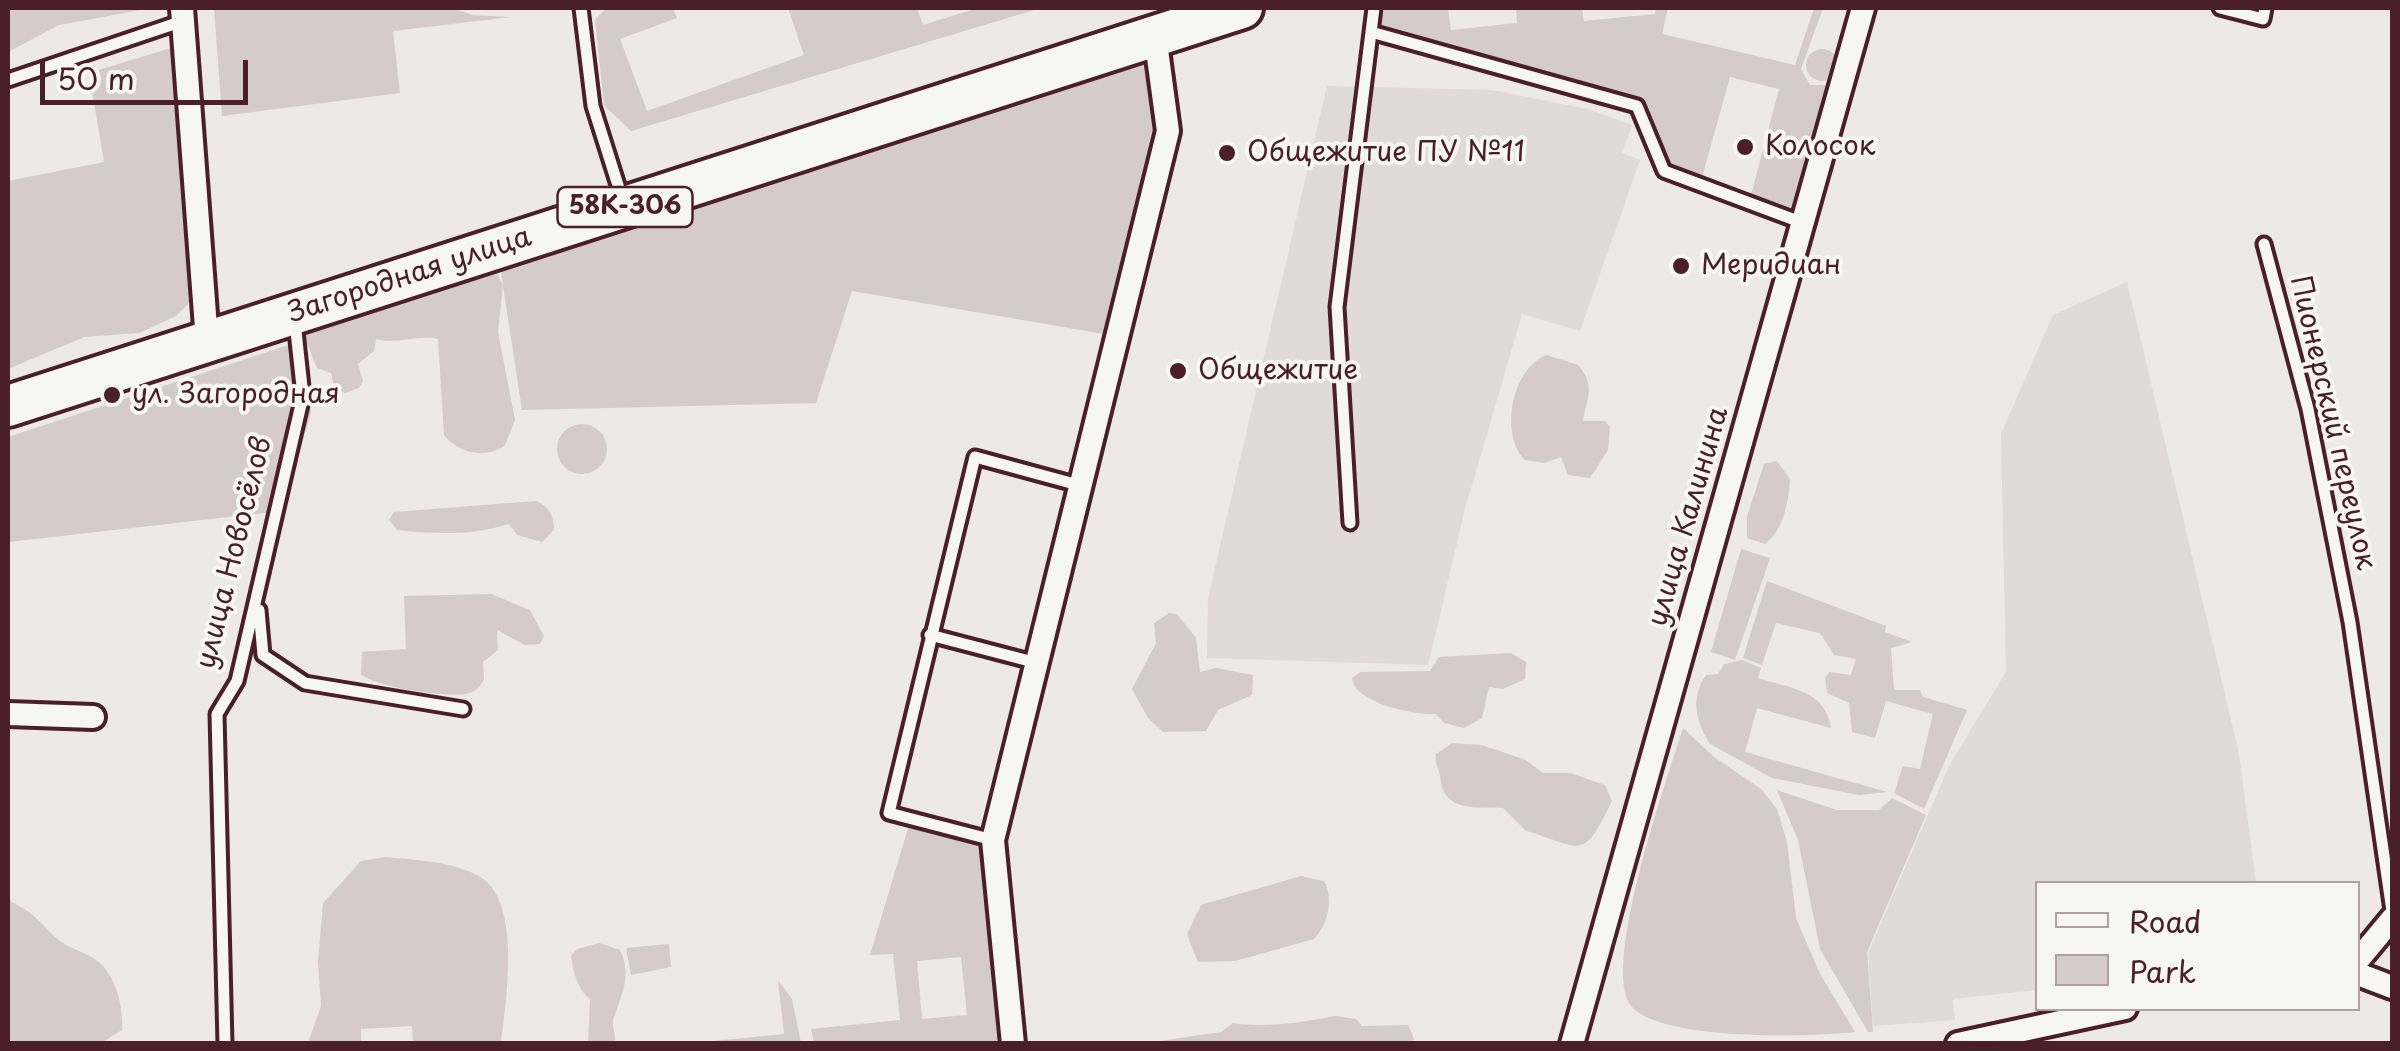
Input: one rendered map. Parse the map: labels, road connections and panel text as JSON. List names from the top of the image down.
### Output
{
  "streets": {
    "highway": ["58К-306", "Загородная улица"],
    "street": ["улица Калинина"],
    "lane": ["Пионерский переулок", "улица Новосёлов"]
  },
  "crossings": [
    ["Загородная улица", "улица Новосёлов"]
  ],
  "places": [
    "Колосок",
    "Общежитие ПУ №11",
    "Меридиан",
    "Общежитие",
    "ул. Загородная"
  ],
  "legend": ["Road", "Park"],
  "scale_bar": "50 m"
}
